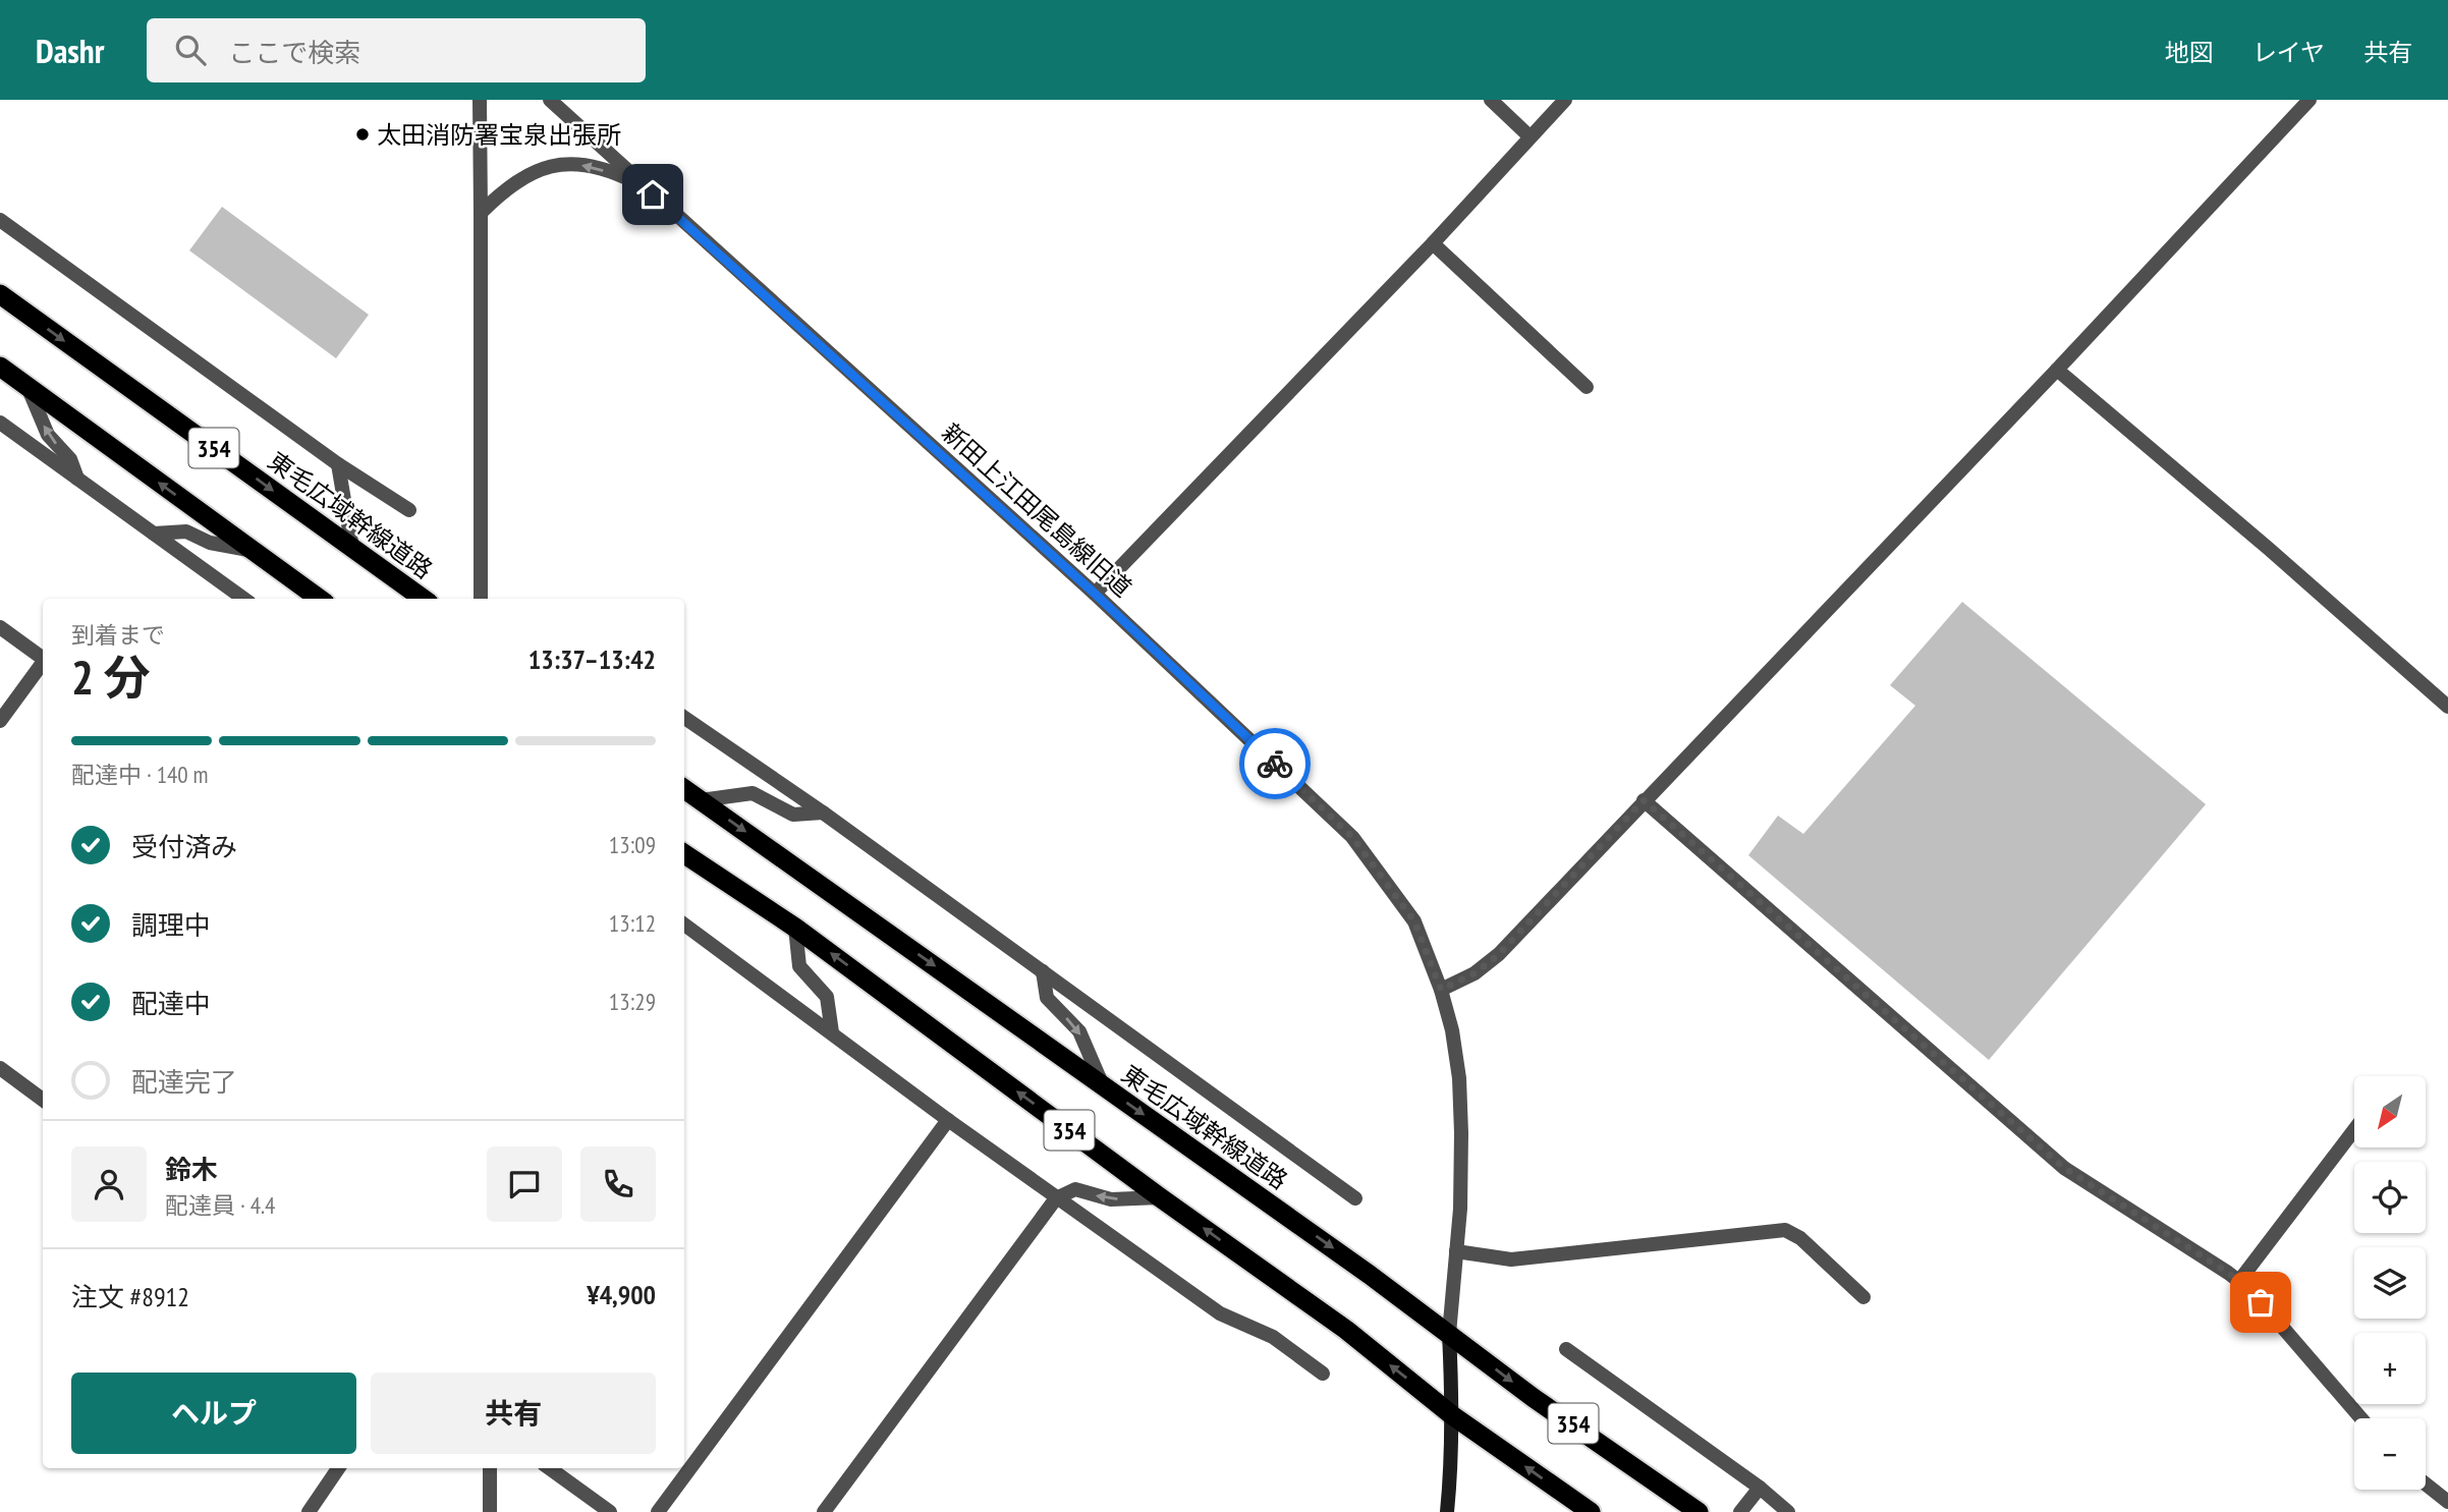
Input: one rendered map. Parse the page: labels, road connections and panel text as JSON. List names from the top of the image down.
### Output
{
  "streets": {
    "highway": ["354", "東毛広域幹線道路"],
    "street": ["新田上江田尾島線旧道"]
  },
  "crossings": [
    ["新田上江田尾島線旧道", "東毛広域幹線道路"]
  ],
  "places": ["太田消防署宝泉出張所"],
  "north": "bottom left",
  "page": {
    "header": "Dashr",
    "search": "ここで検索",
    "nav": ["地図", "レイヤ", "共有"],
    "heading": ["2 分", "到着まで", "13:37–13:42"],
    "panel": [
      "鈴木",
      "配達員 · 4.4",
      "注文 #8912",
      "¥4,900"
    ],
    "bar": "配達中 · 140 m",
    "list": [
      ["受付済み", "13:09"],
      ["調理中", "13:12"],
      ["配達中", "13:29"],
      "配達完了"
    ],
    "map_buttons": ["+", "−"],
    "buttons": ["ヘルプ", "共有"]
  }
}
